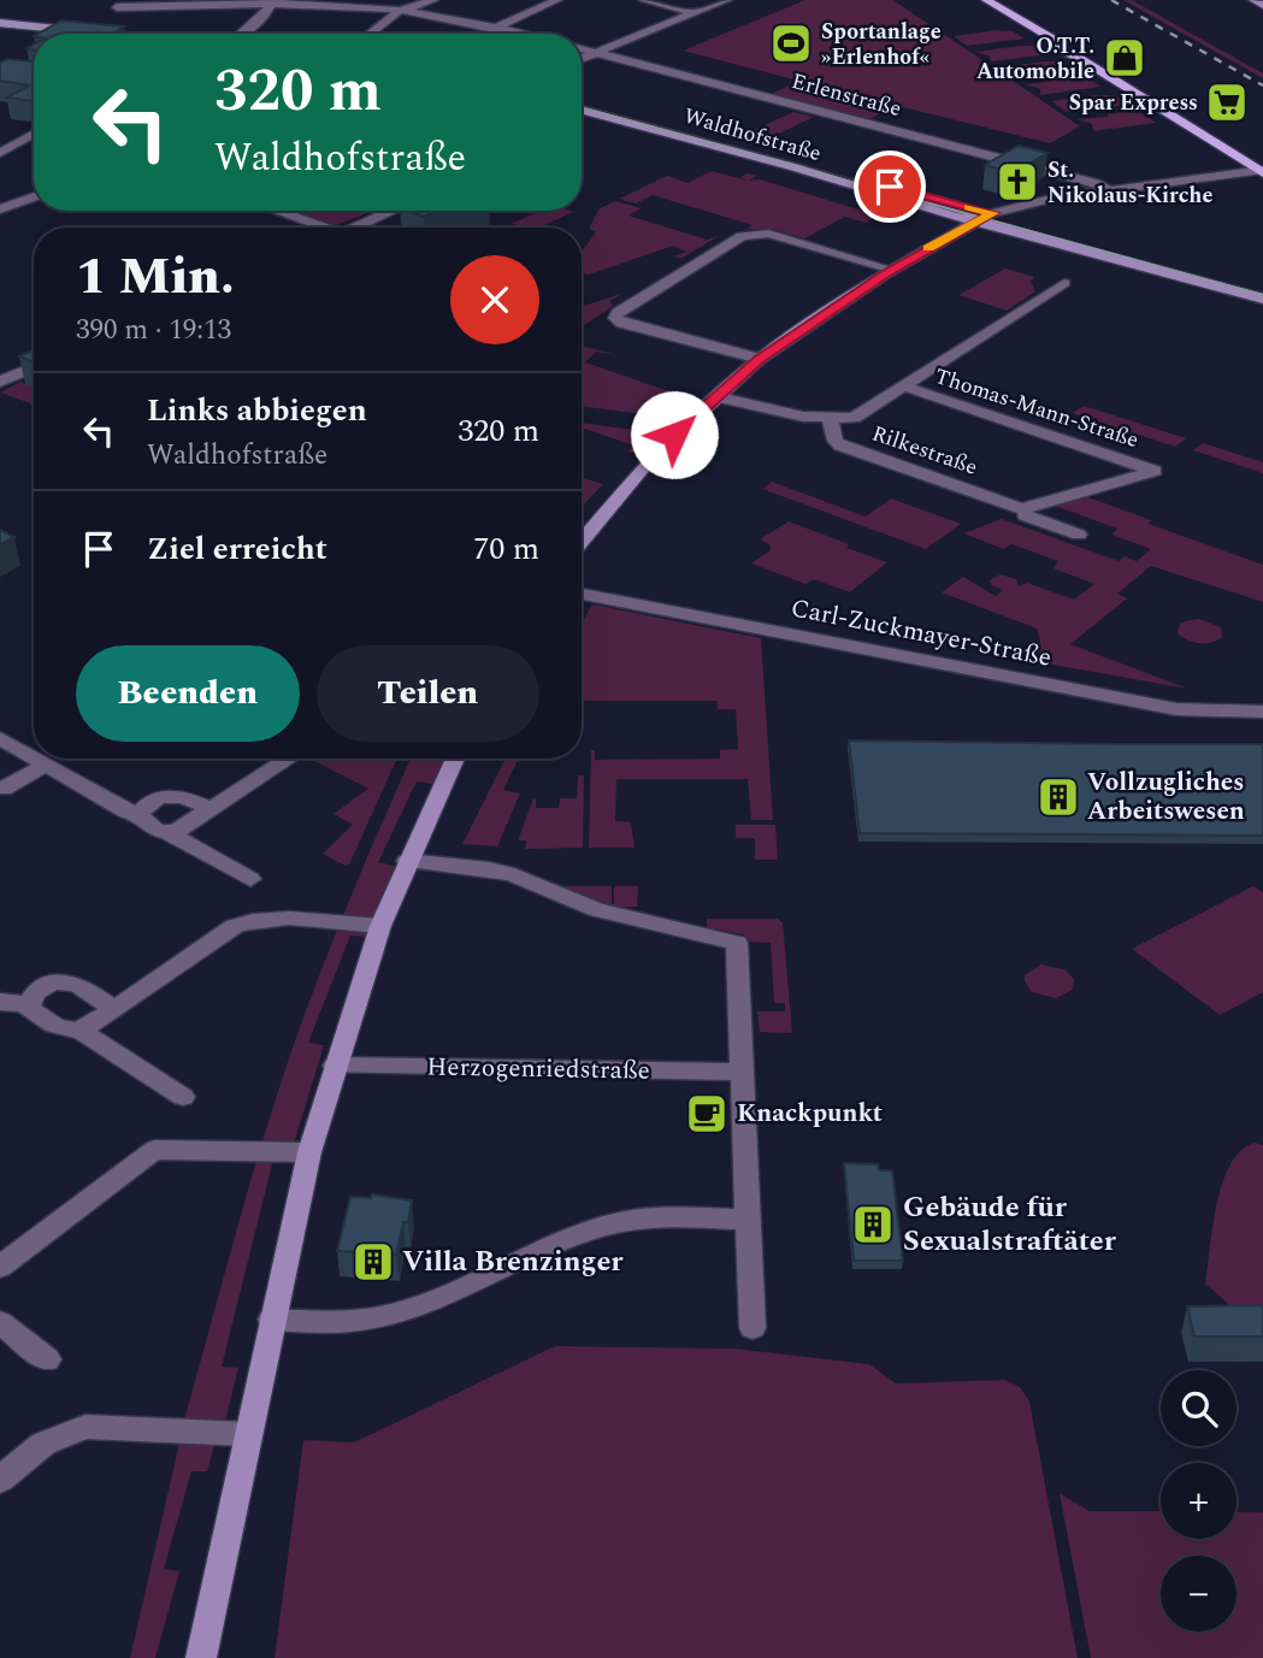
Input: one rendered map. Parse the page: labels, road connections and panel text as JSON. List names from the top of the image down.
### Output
{
  "streets": {
    "street": [
      "Erlenstraße",
      "Waldhofstraße",
      "Thomas-Mann-Straße",
      "Rilkestraße",
      "Carl-Zuckmayer-Straße",
      "Herzogenriedstraße"
    ]
  },
  "crossings": [
    ["Thomas-Mann-Straße", "Rilkestraße"]
  ],
  "places": {
    "sports": ["Sportanlage »Erlenhof«"],
    "shop": ["O.T.T. Automobile"],
    "supermarket": ["Spar Express"],
    "church": ["St. Nikolaus-Kirche"],
    "building": ["Vollzugliches Arbeitswesen", "Gebäude für Sexualstraftäter", "Villa Brenzinger"],
    "cafe": ["Knackpunkt"]
  },
  "page": {
    "turn": ["320 m", "Waldhofstraße"],
    "heading": ["1 Min.", "390 m · 19:13"],
    "list": [
      {
        "name": "Links abbiegen",
        "note": "Waldhofstraße",
        "value": "320 m"
      },
      {
        "name": "Ziel erreicht",
        "value": "70 m"
      }
    ],
    "buttons": ["Beenden", "Teilen"],
    "map_buttons": ["+", "−"]
  }
}
